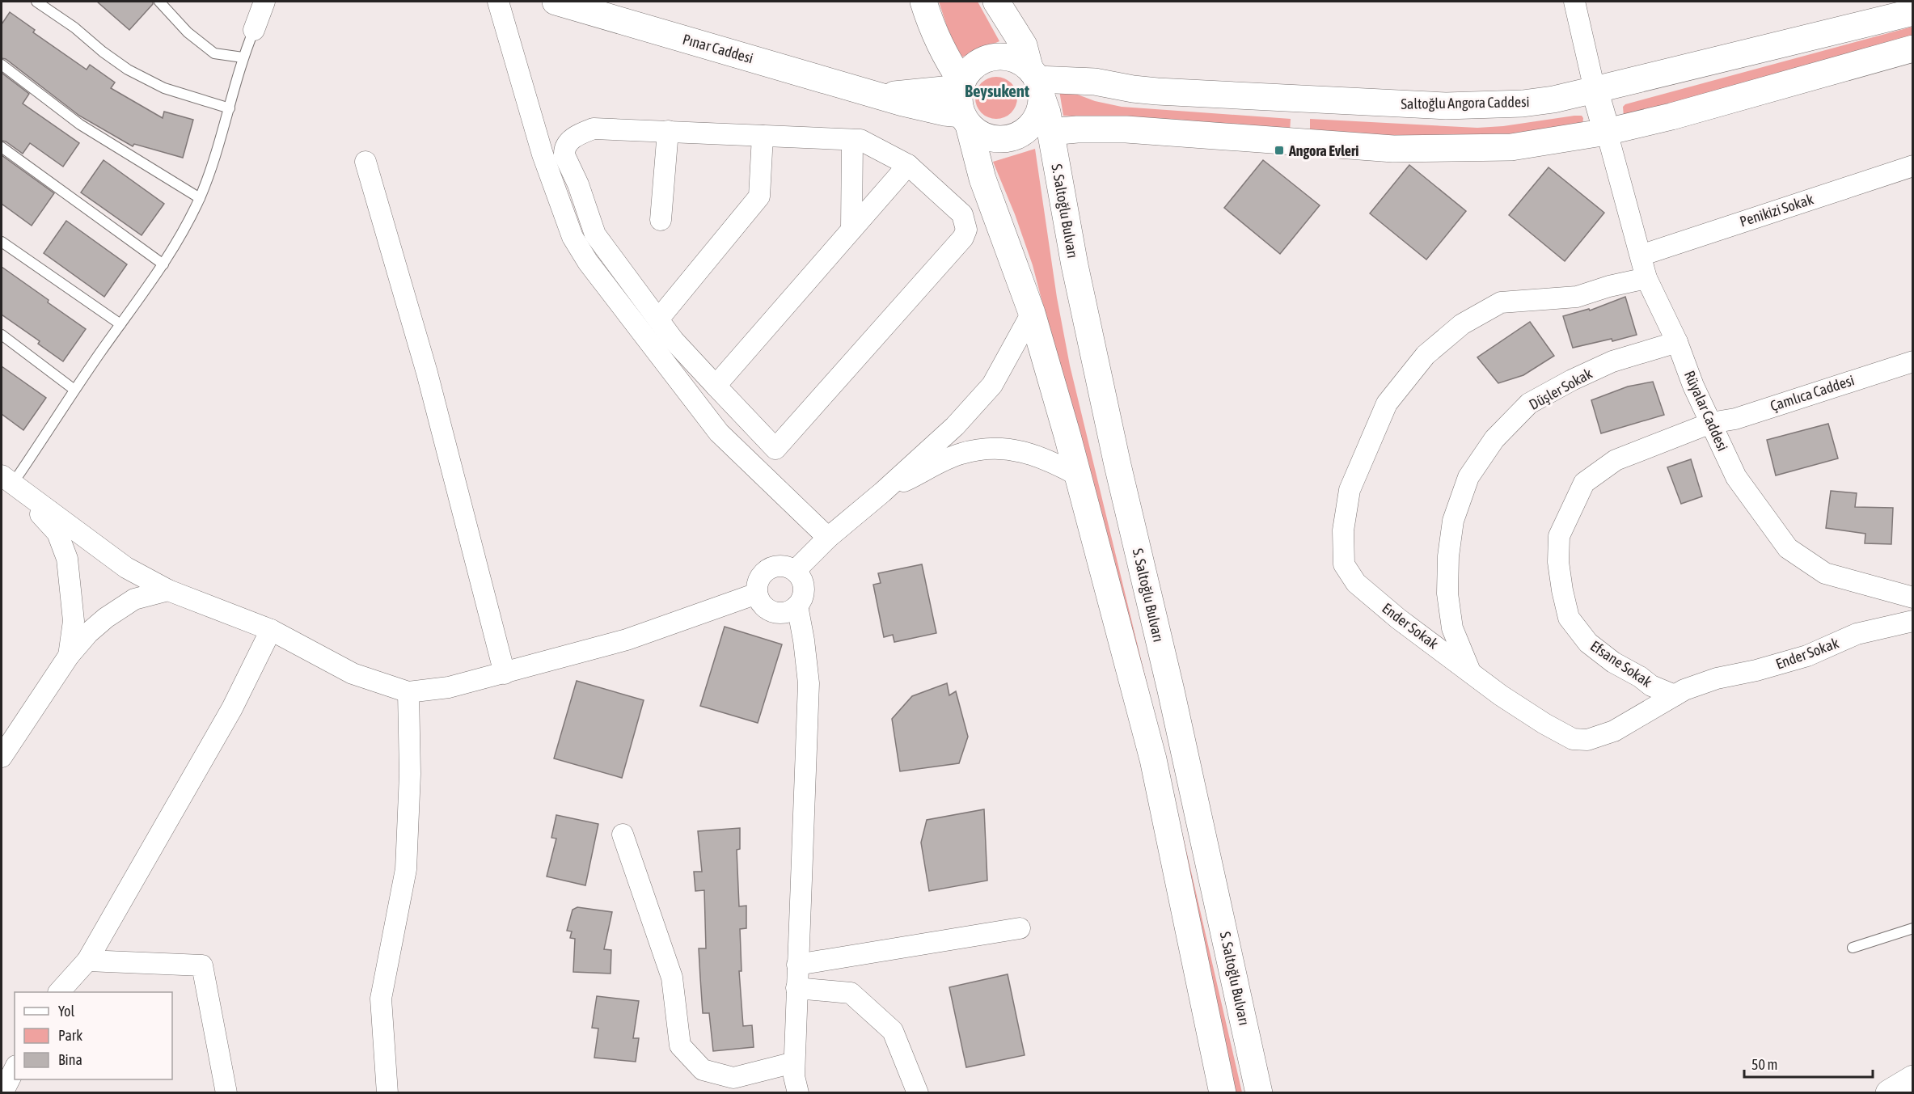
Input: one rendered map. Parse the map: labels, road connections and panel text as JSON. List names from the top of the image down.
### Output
{
  "streets": {
    "main road": ["Pınar Caddesi", "Saltoğlu Angora Caddesi", "S. Saltoğlu Bulvarı"],
    "street": [
      "Penikizi Sokak",
      "Düşler Sokak",
      "Çamlıca Caddesi",
      "Rüyalar Caddesi",
      "Ender Sokak",
      "Efsane Sokak"
    ]
  },
  "crossings": [
    ["Pınar Caddesi", "Saltoğlu Angora Caddesi"],
    ["Pınar Caddesi", "S. Saltoğlu Bulvarı"],
    ["Saltoğlu Angora Caddesi", "S. Saltoğlu Bulvarı"],
    ["Penikizi Sokak", "Rüyalar Caddesi"],
    ["Düşler Sokak", "Rüyalar Caddesi"],
    ["Düşler Sokak", "Ender Sokak"],
    ["Çamlıca Caddesi", "Rüyalar Caddesi"],
    ["Çamlıca Caddesi", "Efsane Sokak"],
    ["Rüyalar Caddesi", "Ender Sokak"],
    ["Rüyalar Caddesi", "Efsane Sokak"],
    ["Ender Sokak", "Efsane Sokak"]
  ],
  "districts": ["Beysukent"],
  "places": {
    "transit": ["Angora Evleri"]
  },
  "legend": ["Yol", "Park", "Bina"],
  "scale_bar": "50 m"
}
